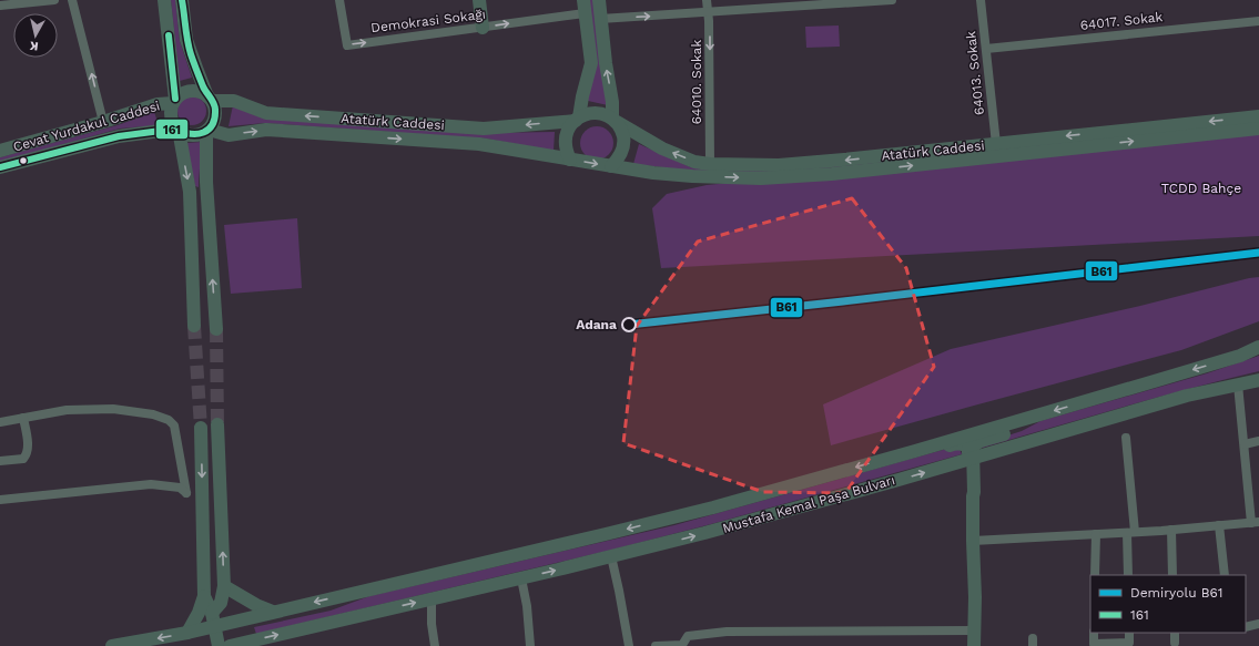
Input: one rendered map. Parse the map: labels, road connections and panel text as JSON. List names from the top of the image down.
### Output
{
  "streets": {
    "main road": ["Atatürk Caddesi", "Cevat Yurdakul Caddesi", "Mustafa Kemal Paşa Bulvarı"],
    "street": [
      "Demokrasi Sokağı",
      "64017. Sokak",
      "64013. Sokak",
      "64010. Sokak"
    ]
  },
  "crossings": [
    ["64017. Sokak", "64013. Sokak"],
    ["64013. Sokak", "Atatürk Caddesi"],
    ["64010. Sokak", "Atatürk Caddesi"],
    ["Atatürk Caddesi", "Cevat Yurdakul Caddesi"]
  ],
  "one_way": ["Demokrasi Sokağı", "64010. Sokak"],
  "parks": ["TCDD Bahçe"],
  "places": ["Adana"],
  "lines": ["transit line 161", "rail line B61"],
  "legend": ["Demiryolu B61", "161"],
  "north": "bottom"
}
